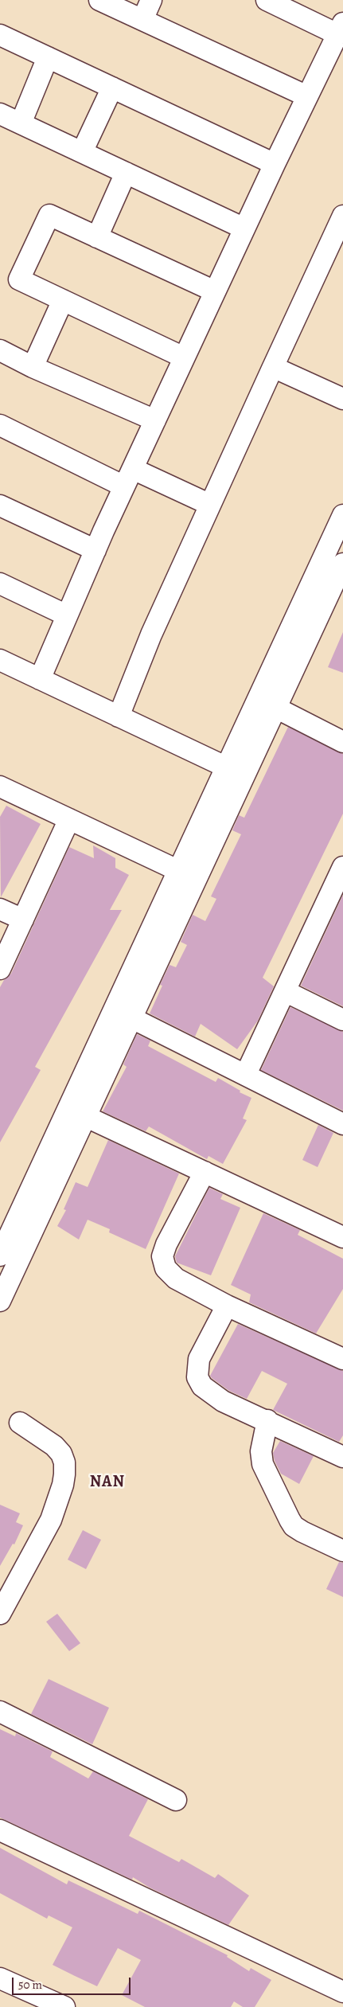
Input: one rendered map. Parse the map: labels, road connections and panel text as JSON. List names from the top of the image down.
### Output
{
  "districts": ["NAN"],
  "scale_bar": "50 m"
}
